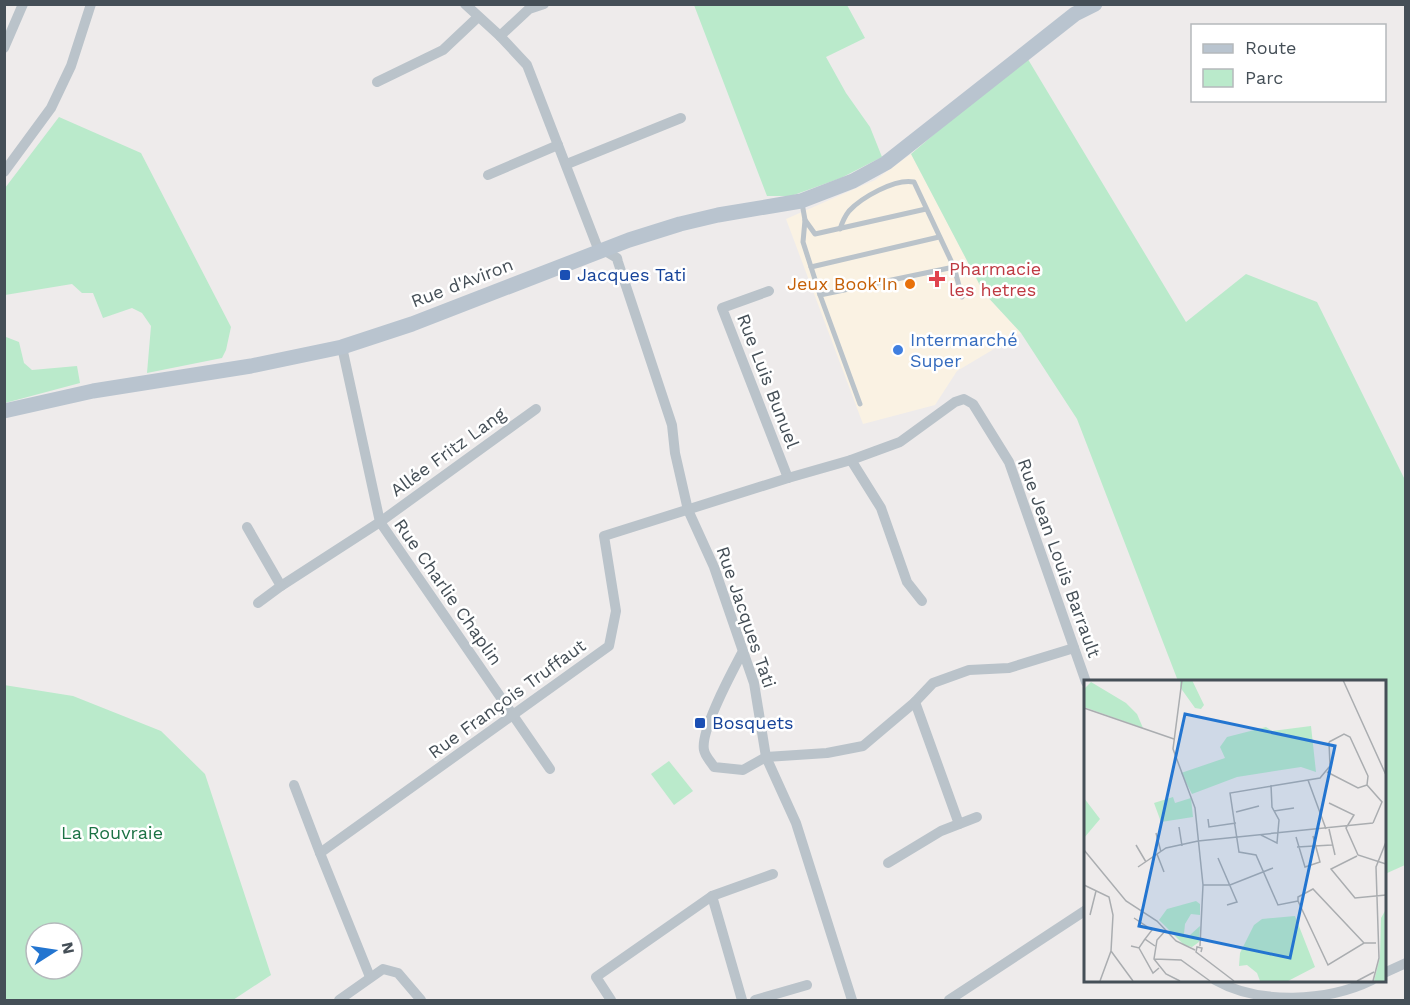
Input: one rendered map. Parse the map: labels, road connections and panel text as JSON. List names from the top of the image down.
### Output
{
  "streets": {
    "street": [
      "Rue d'Aviron",
      "Rue Luis Bunuel",
      "Allée Fritz Lang",
      "Rue Jean Louis Barrault",
      "Rue Charlie Chaplin",
      "Rue Jacques Tati",
      "Rue François Truffaut"
    ]
  },
  "crossings": [
    ["Rue d'Aviron", "Rue Charlie Chaplin"],
    ["Rue d'Aviron", "Rue Jacques Tati"],
    ["Rue Luis Bunuel", "Rue Jean Louis Barrault"],
    ["Allée Fritz Lang", "Rue Charlie Chaplin"],
    ["Rue Jean Louis Barrault", "Rue Jacques Tati"],
    ["Rue Jean Louis Barrault", "Rue François Truffaut"],
    ["Rue Charlie Chaplin", "Rue François Truffaut"],
    ["Rue Jacques Tati", "Rue François Truffaut"]
  ],
  "parks": ["La Rouvraie"],
  "places": {
    "transit": ["Jacques Tati", "Bosquets"],
    "health": ["Pharmacie les hetres"],
    "other": ["Jeux Book'In", "Intermarché Super"]
  },
  "legend": ["Route", "Parc"],
  "north": "right"
}
